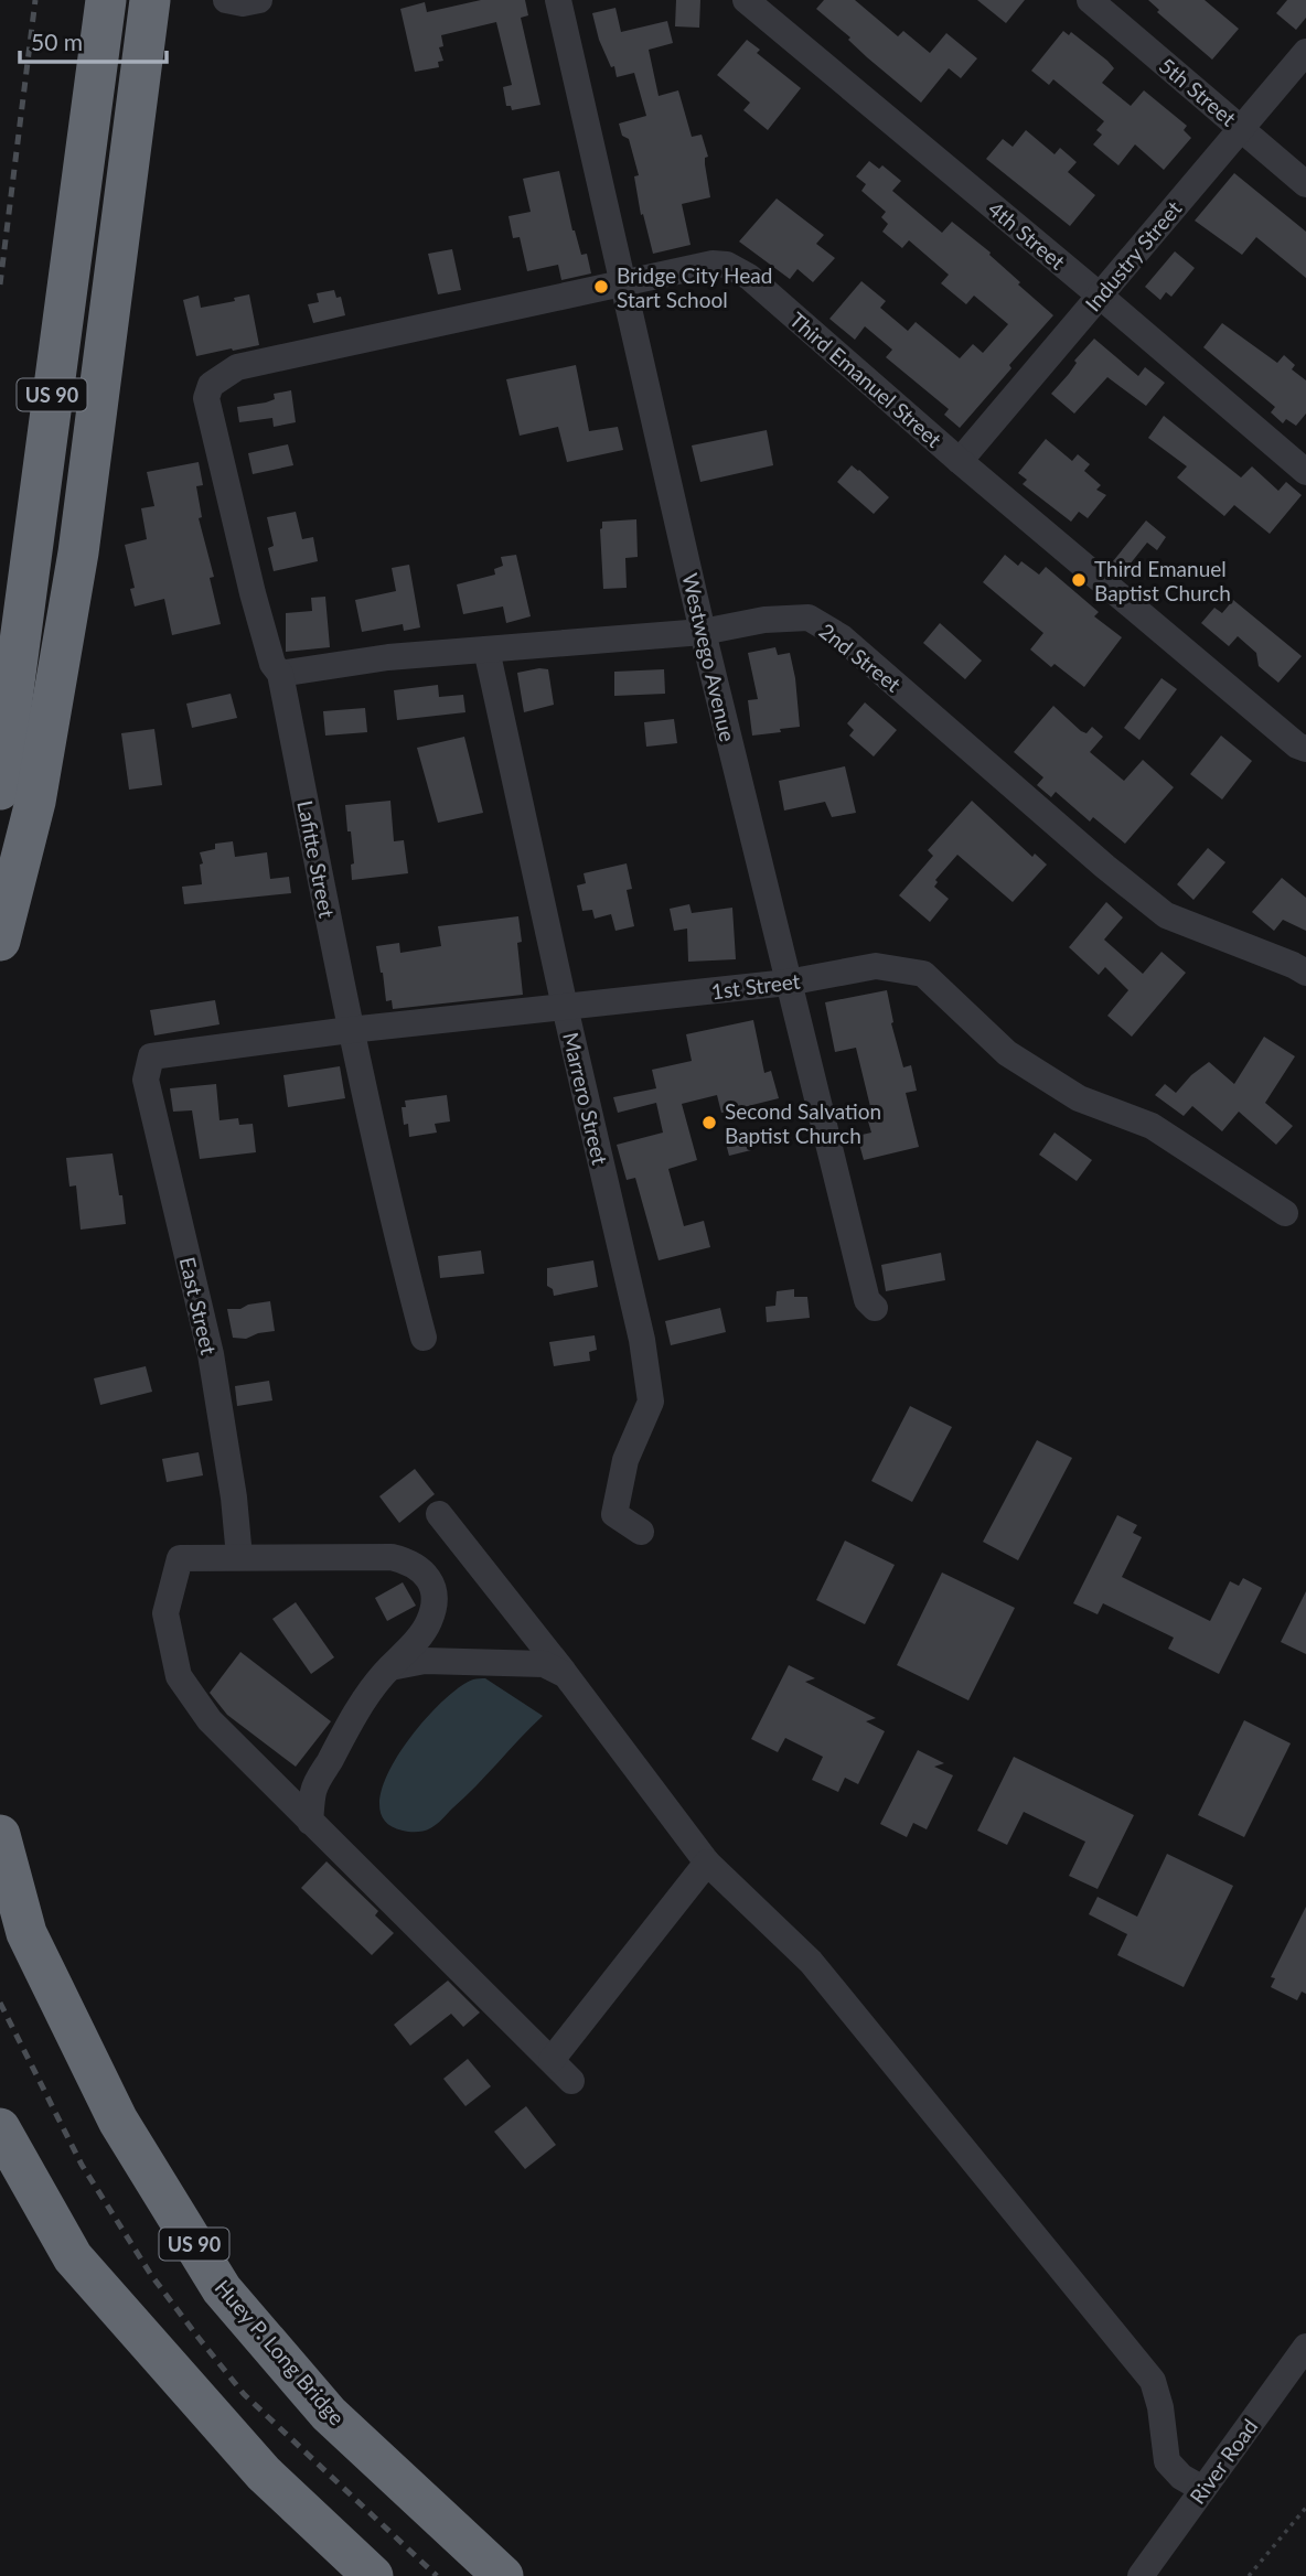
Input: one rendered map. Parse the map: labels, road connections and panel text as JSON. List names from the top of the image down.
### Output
{
  "streets": {
    "highway": ["US 90", "Huey P. Long Bridge"],
    "street": [
      "5th Street",
      "4th Street",
      "Industry Street",
      "Third Emanuel Street",
      "Westwego Avenue",
      "2nd Street",
      "Lafitte Street",
      "1st Street",
      "Marrero Street",
      "East Street",
      "River Road"
    ]
  },
  "crossings": [
    ["5th Street", "Industry Street"],
    ["4th Street", "Industry Street"],
    ["Industry Street", "Third Emanuel Street"],
    ["Third Emanuel Street", "Westwego Avenue"],
    ["Third Emanuel Street", "Lafitte Street"],
    ["Westwego Avenue", "2nd Street"],
    ["Westwego Avenue", "1st Street"],
    ["2nd Street", "Lafitte Street"],
    ["2nd Street", "Marrero Street"],
    ["Lafitte Street", "1st Street"],
    ["1st Street", "Marrero Street"],
    ["1st Street", "East Street"]
  ],
  "places": ["Bridge City Head Start School", "Third Emanuel Baptist Church", "Second Salvation Baptist Church"],
  "scale_bar": "50 m"
}
